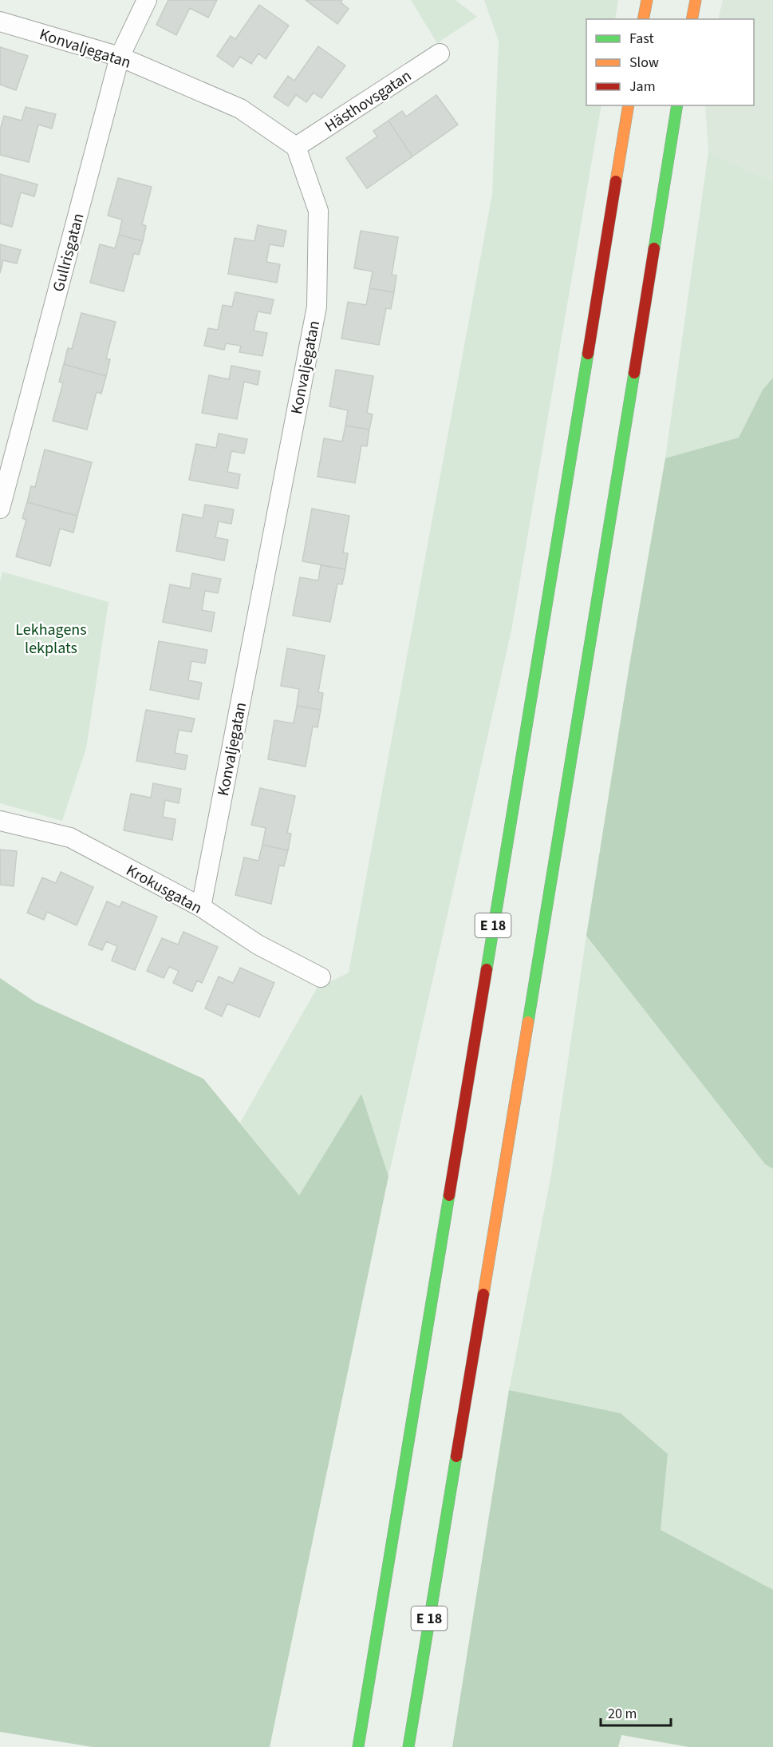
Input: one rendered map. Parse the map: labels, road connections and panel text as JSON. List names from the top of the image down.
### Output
{
  "streets": {
    "highway": ["E 18"],
    "street": [
      "Konvaljegatan",
      "Hästhovsgatan",
      "Gullrisgatan",
      "Krokusgatan"
    ]
  },
  "crossings": [
    ["Konvaljegatan", "Hästhovsgatan"],
    ["Konvaljegatan", "Gullrisgatan"],
    ["Konvaljegatan", "Krokusgatan"]
  ],
  "parks": ["Lekhagens lekplats"],
  "legend": ["Fast", "Slow", "Jam"],
  "scale_bar": "20 m"
}
